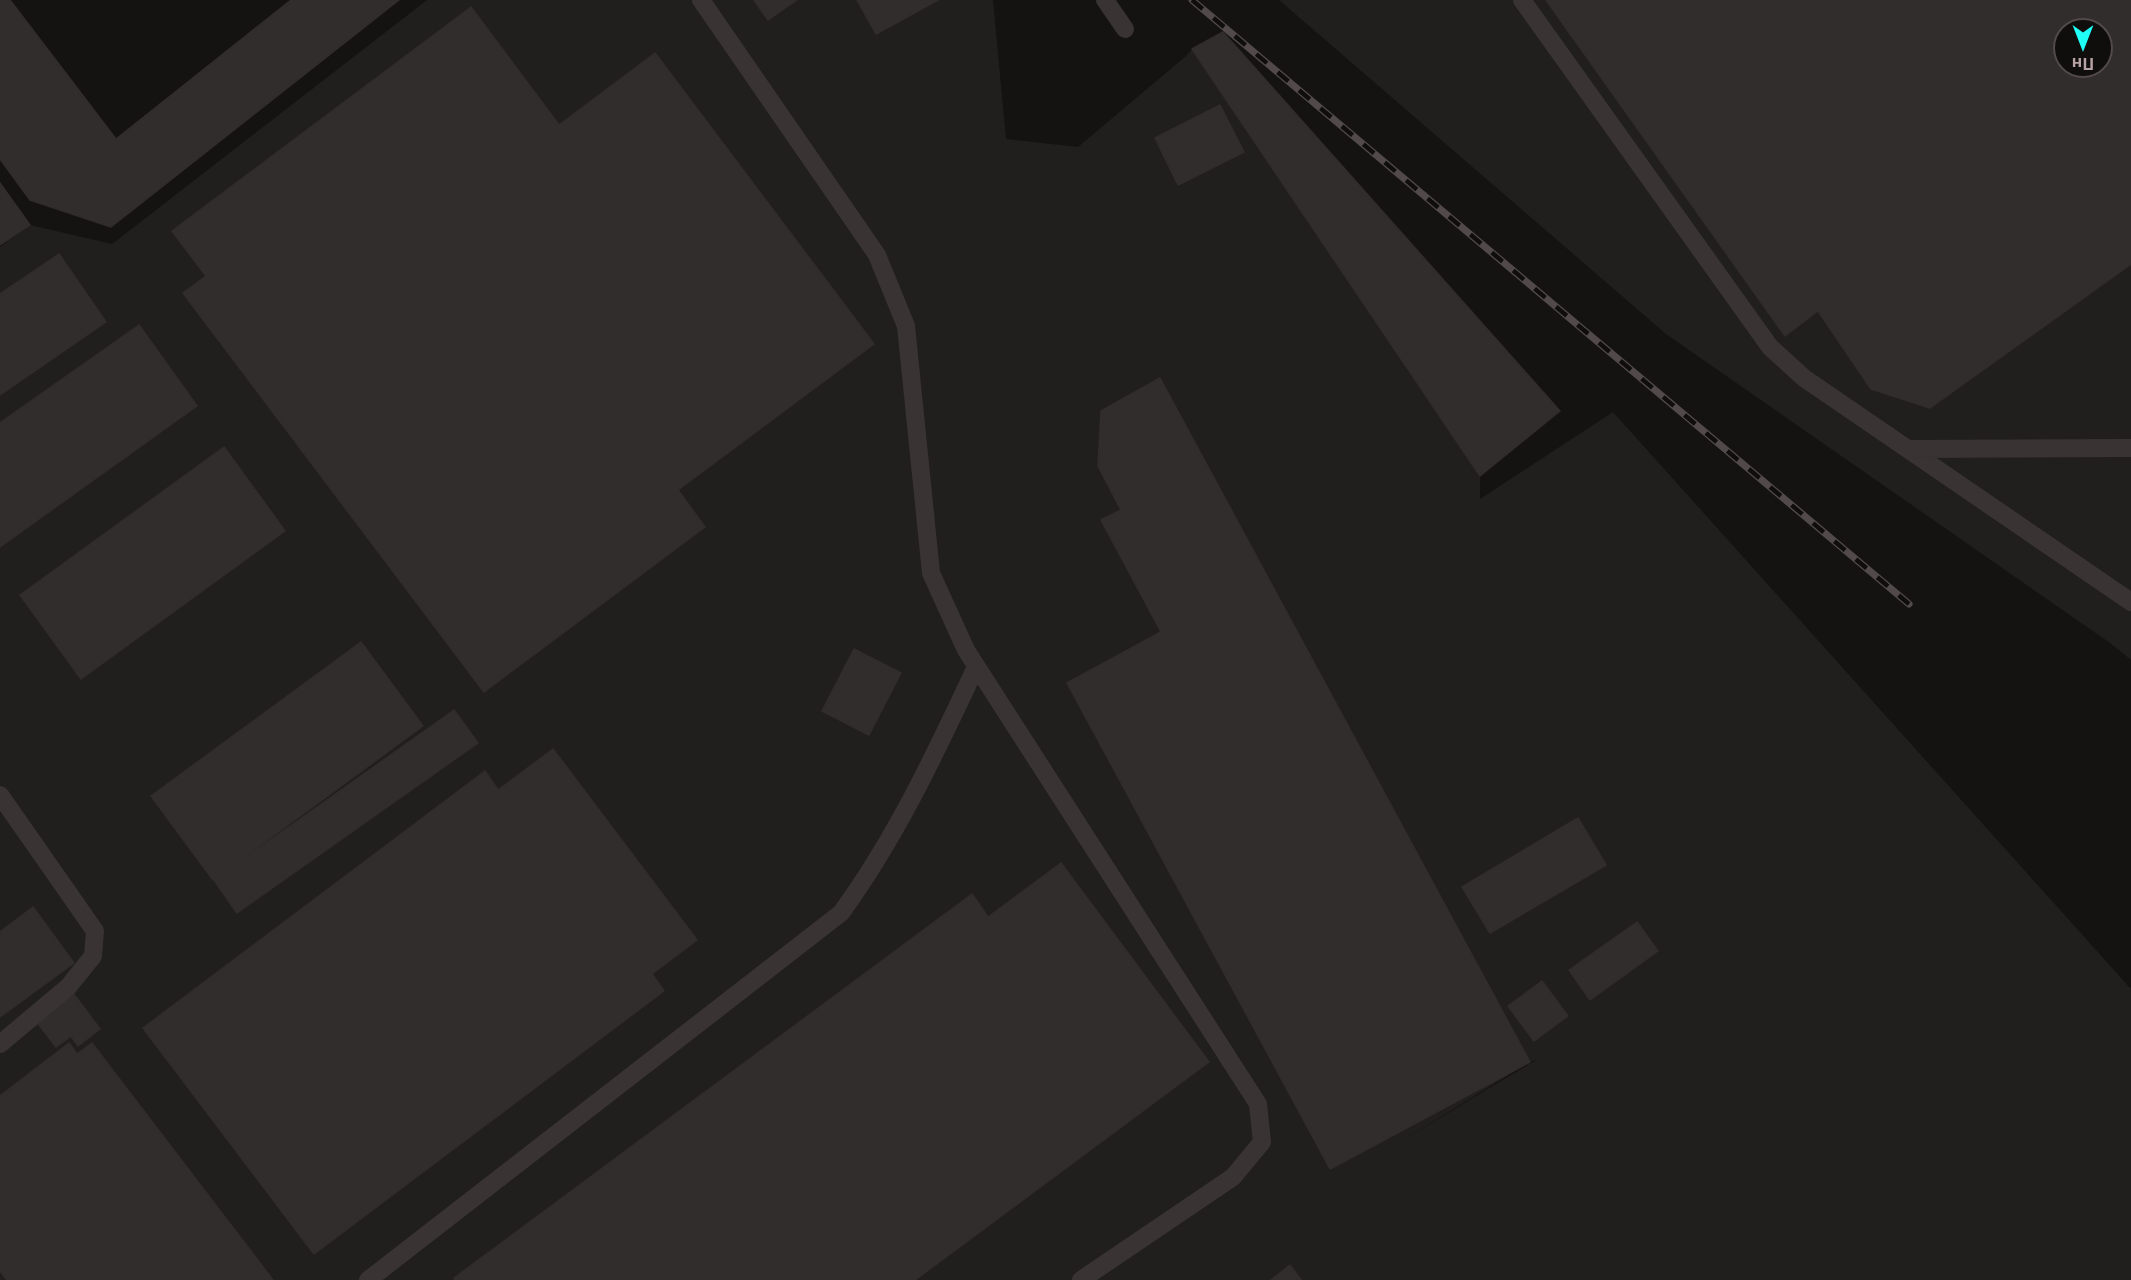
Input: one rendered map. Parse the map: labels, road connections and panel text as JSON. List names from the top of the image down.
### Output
{
  "north": "bottom"
}
